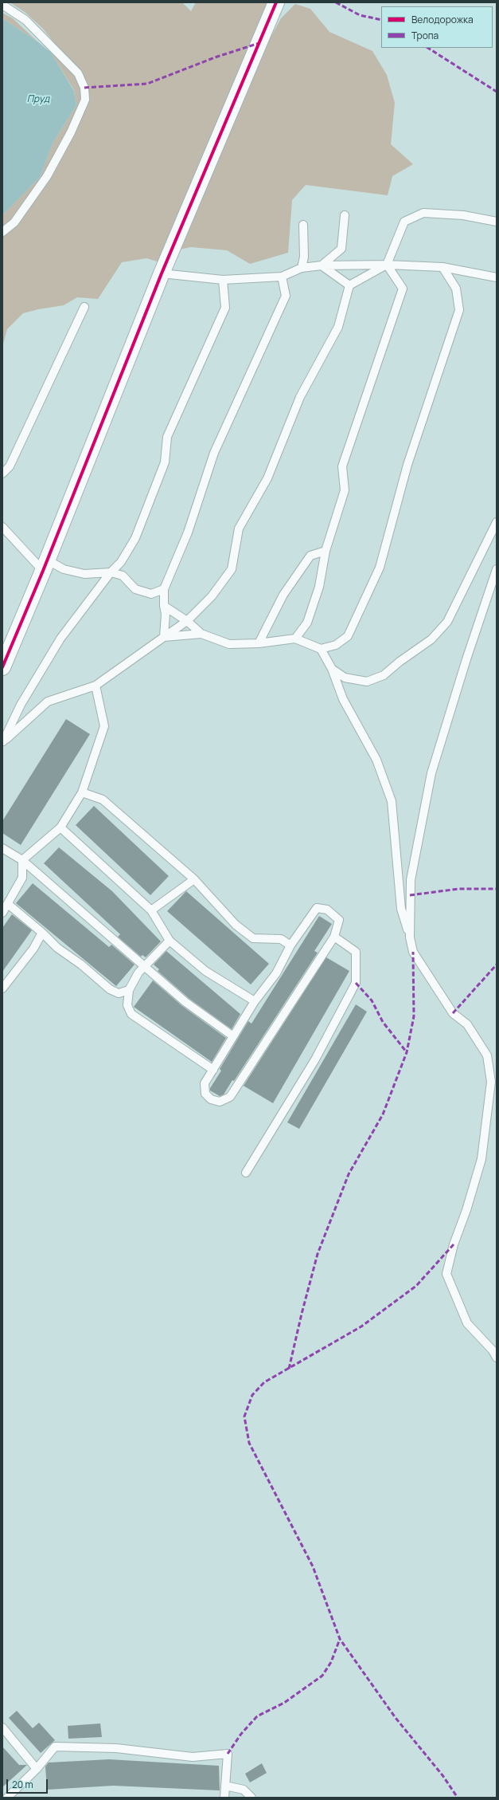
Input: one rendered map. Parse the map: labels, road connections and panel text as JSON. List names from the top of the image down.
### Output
{
  "water": ["Пруд"],
  "legend": ["Велодорожка", "Тропа"],
  "scale_bar": "20 m"
}
